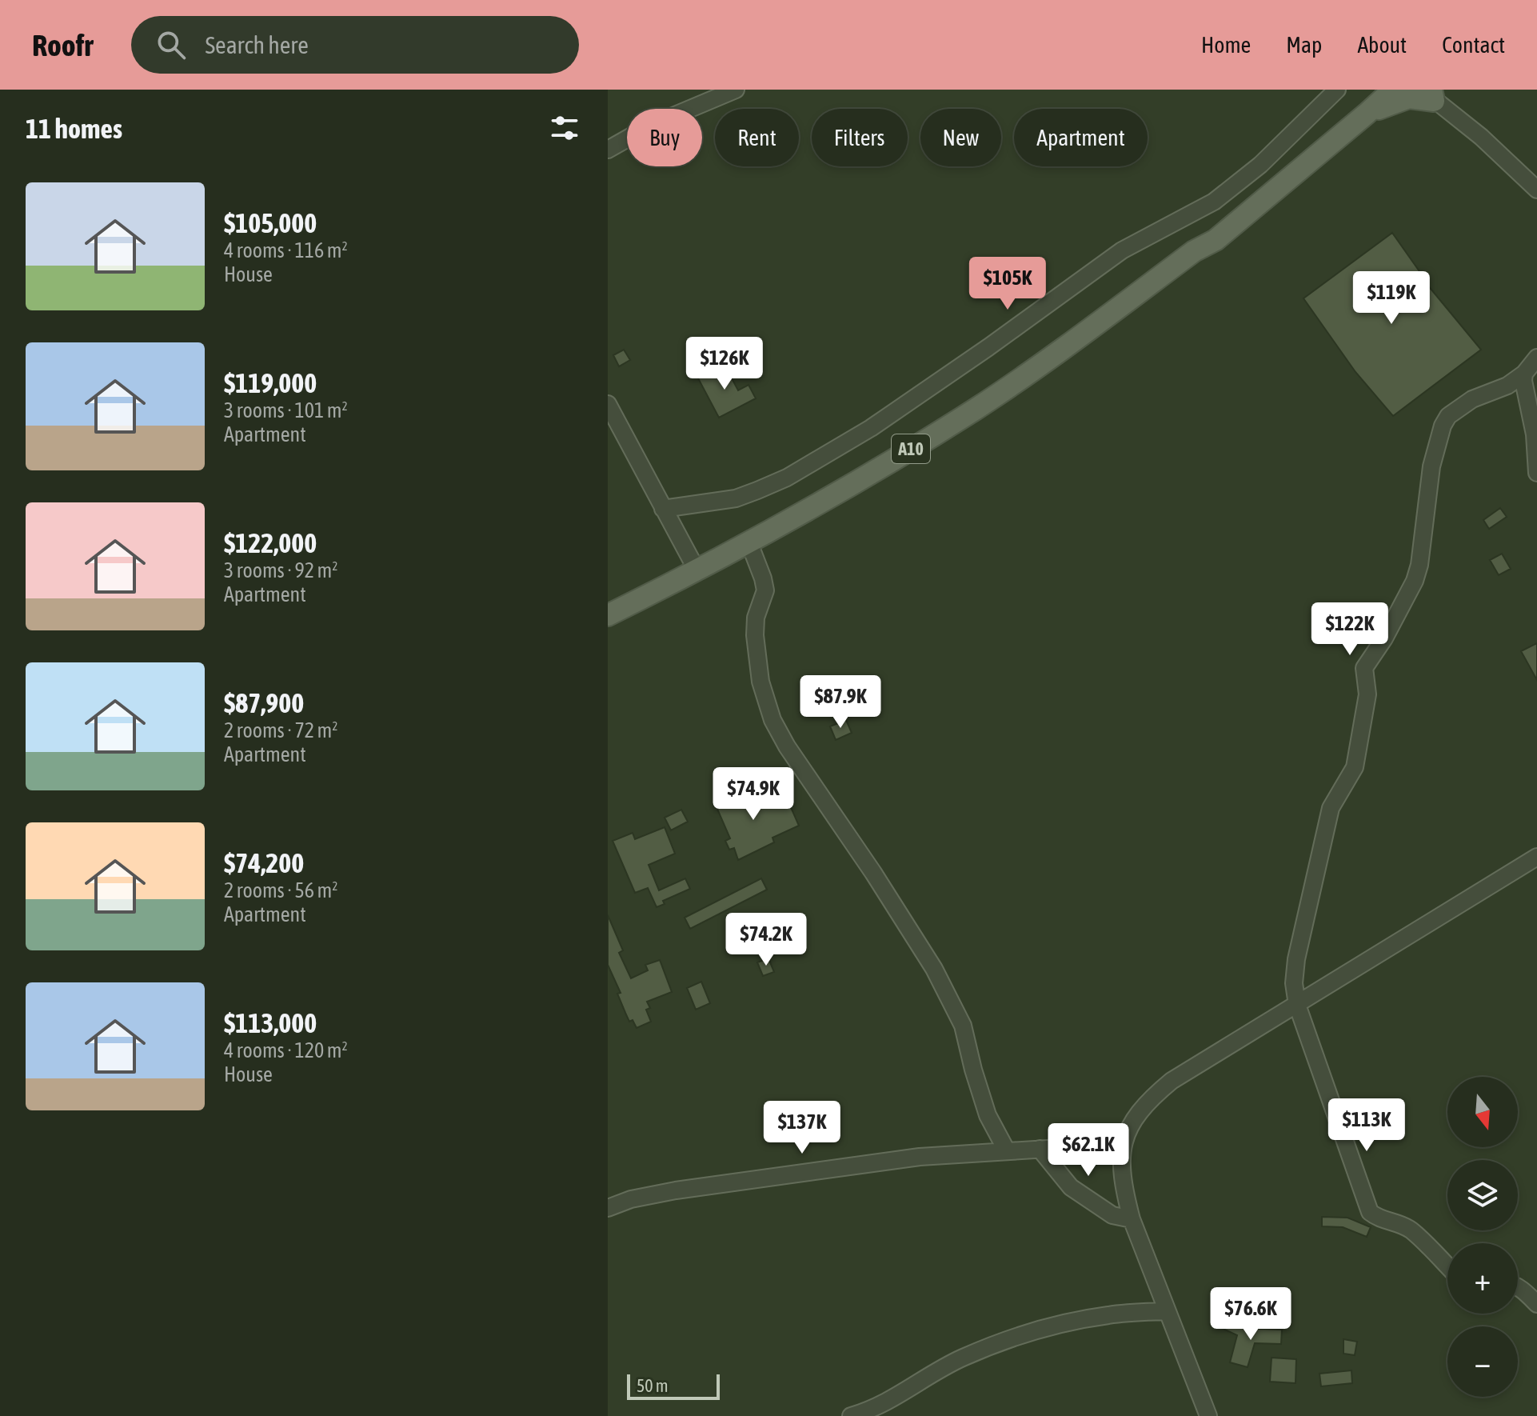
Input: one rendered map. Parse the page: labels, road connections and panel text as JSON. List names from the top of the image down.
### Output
{
  "streets": {
    "main road": ["A10"]
  },
  "scale_bar": "50 m",
  "north": "bottom",
  "page": {
    "header": "Roofr",
    "search": "Search here",
    "nav": [
      "Home",
      "Map",
      "About",
      "Contact"
    ],
    "heading": "11 homes",
    "chip": [
      "Buy",
      "Rent",
      "Filters",
      "New",
      "Apartment"
    ],
    "list": [
      {
        "name": "$105,000",
        "note": "4 rooms · 116 m² · House"
      },
      {
        "name": "$119,000",
        "note": "3 rooms · 101 m² · Apartment"
      },
      {
        "name": "$122,000",
        "note": "3 rooms · 92 m² · Apartment"
      },
      {
        "name": "$87,900",
        "note": "2 rooms · 72 m² · Apartment"
      },
      {
        "name": "$74,200",
        "note": "2 rooms · 56 m² · Apartment"
      },
      {
        "name": "$113,000",
        "note": "4 rooms · 120 m² · House"
      }
    ],
    "price": [
      "$105K",
      "$119K",
      "$126K",
      "$122K",
      "$87.9K",
      "$74.9K",
      "$74.2K",
      "$113K",
      "$137K",
      "$62.1K",
      "$76.6K"
    ],
    "map_buttons": ["+", "−"],
    "scale": "50 m"
  }
}
